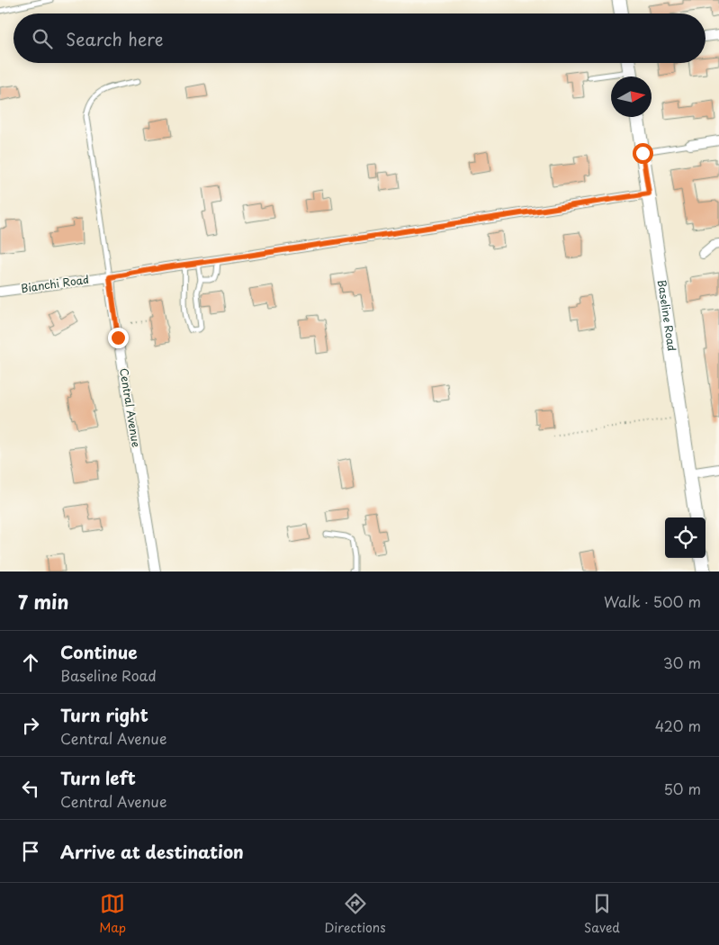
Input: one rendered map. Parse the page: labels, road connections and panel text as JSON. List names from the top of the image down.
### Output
{
  "streets": {
    "main road": ["Baseline Road"],
    "street": ["Bianchi Road", "Central Avenue"]
  },
  "crossings": [
    ["Bianchi Road", "Central Avenue"]
  ],
  "north": "right",
  "page": {
    "search": "Search here",
    "heading": ["7 min", "Walk · 500 m"],
    "list": [
      ["Continue", "Baseline Road", "30 m"],
      ["Turn right", "Central Avenue", "420 m"],
      ["Turn left", "Central Avenue", "50 m"],
      "Arrive at destination"
    ],
    "nav": ["Map", "Directions", "Saved"]
  }
}
